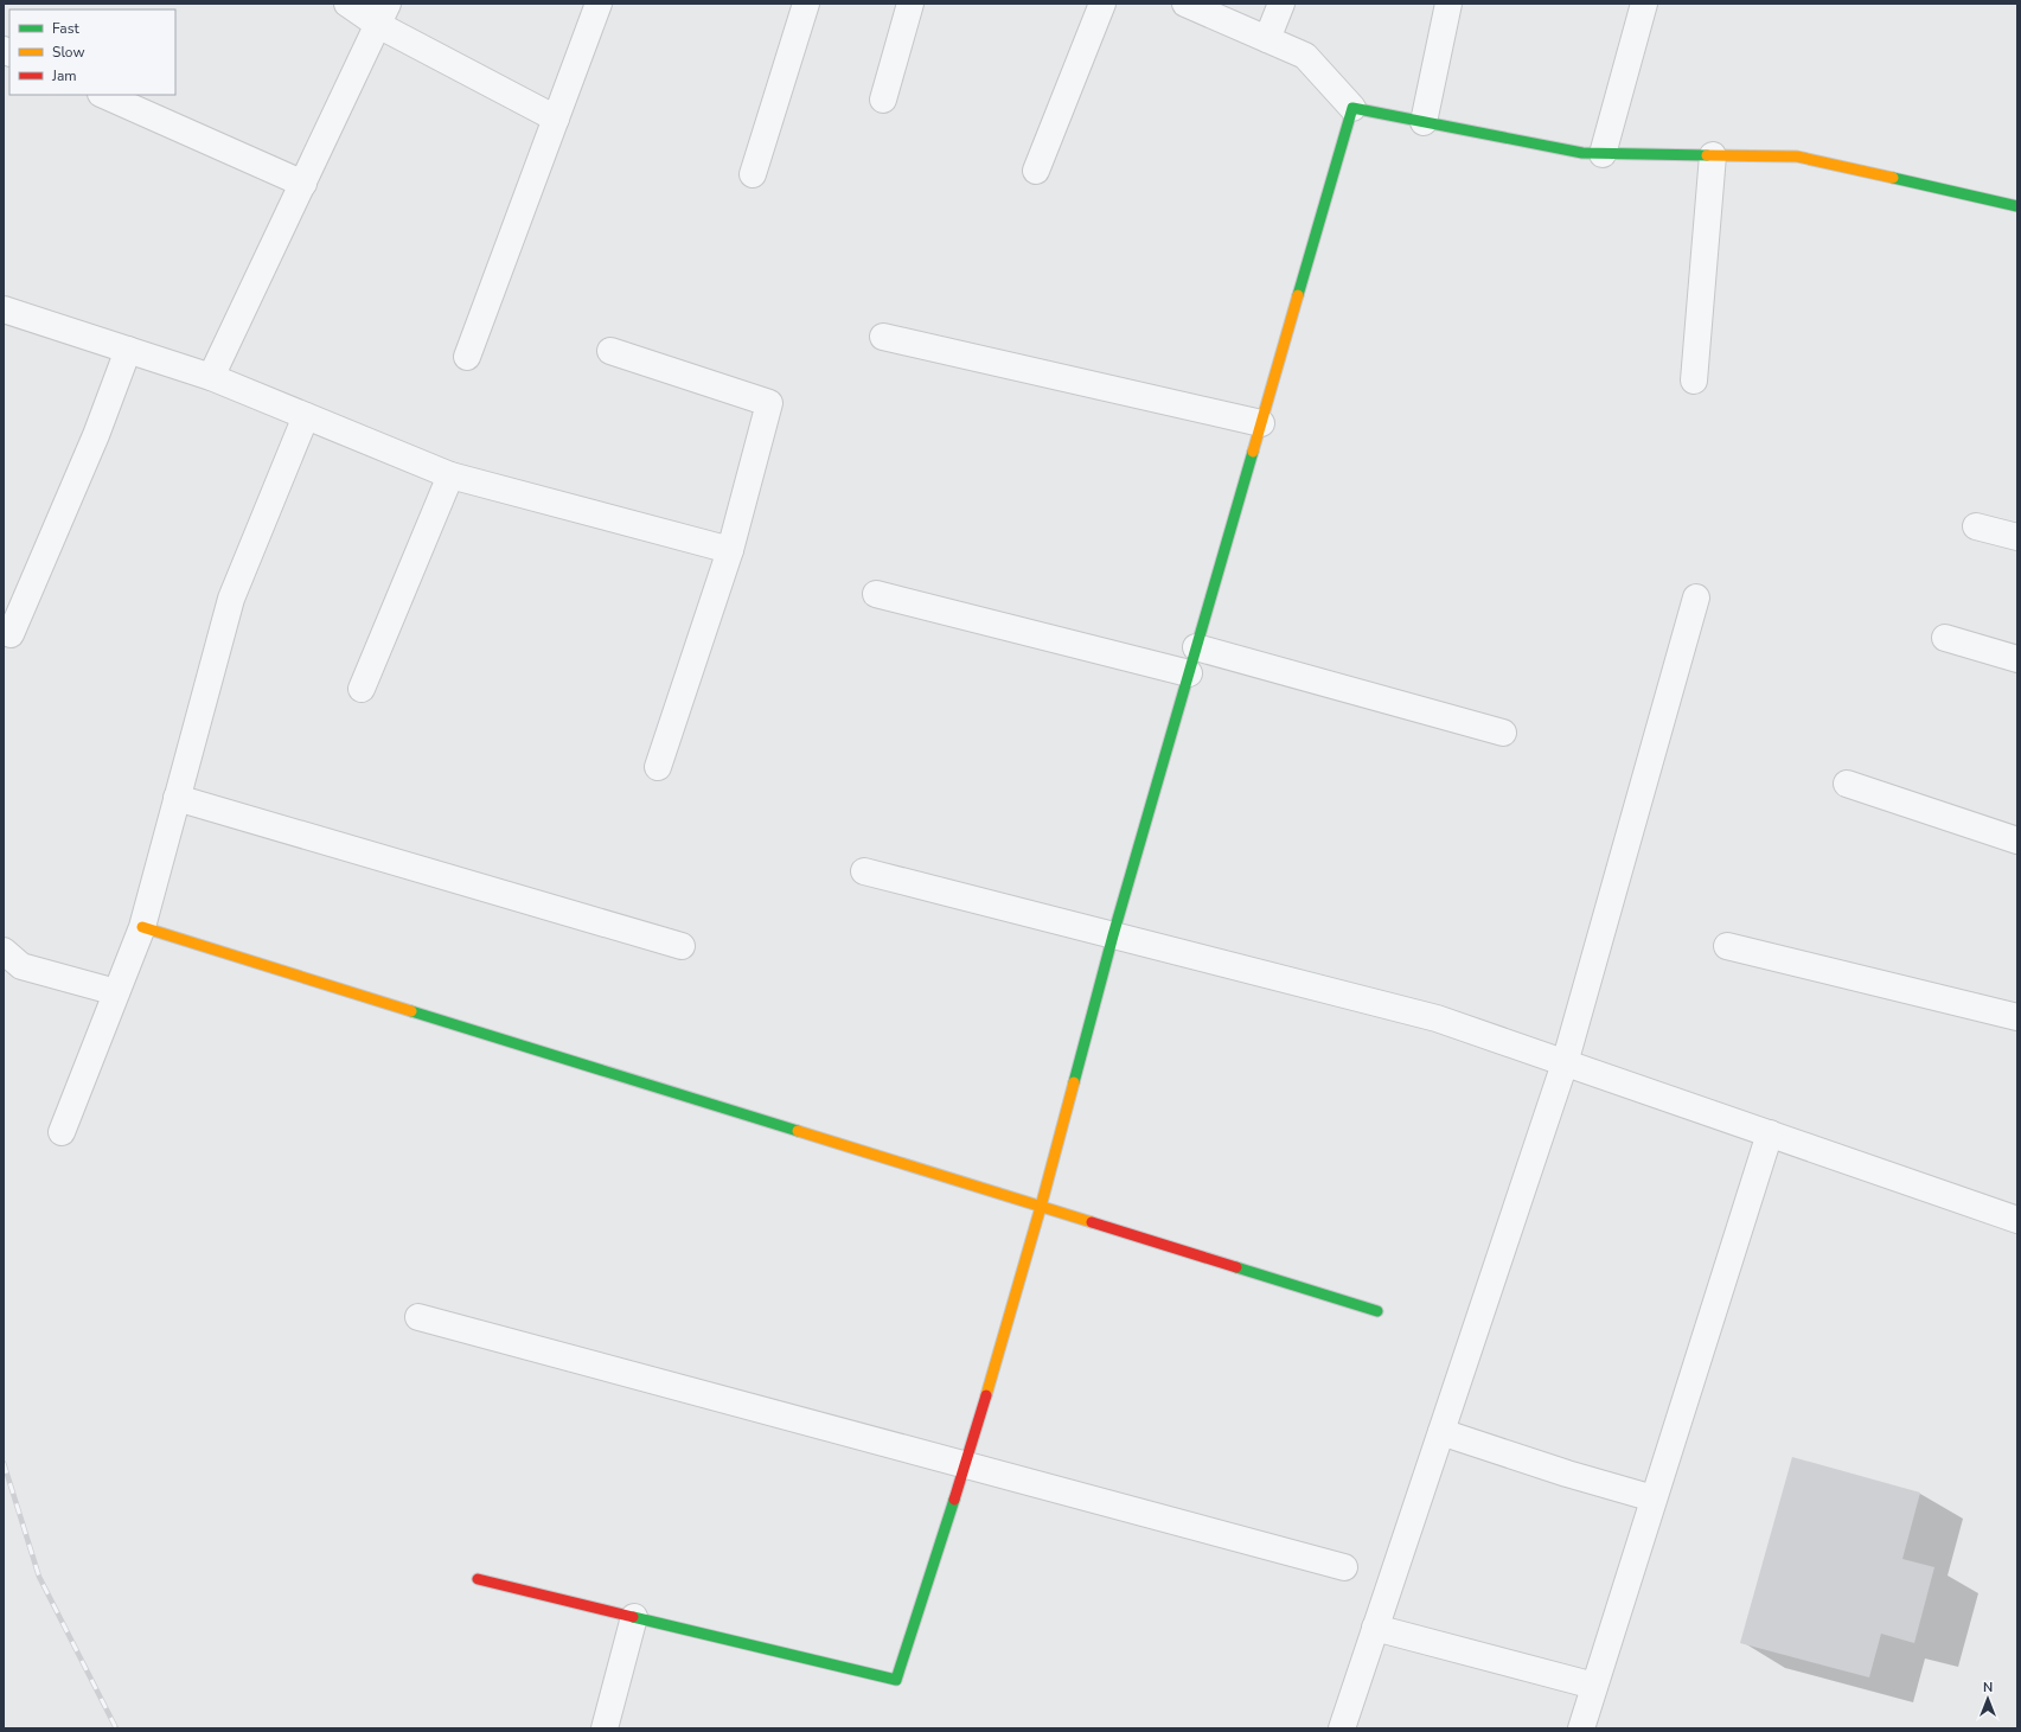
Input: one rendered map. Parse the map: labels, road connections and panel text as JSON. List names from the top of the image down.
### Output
{
  "legend": ["Fast", "Slow", "Jam"],
  "north": "top"
}
